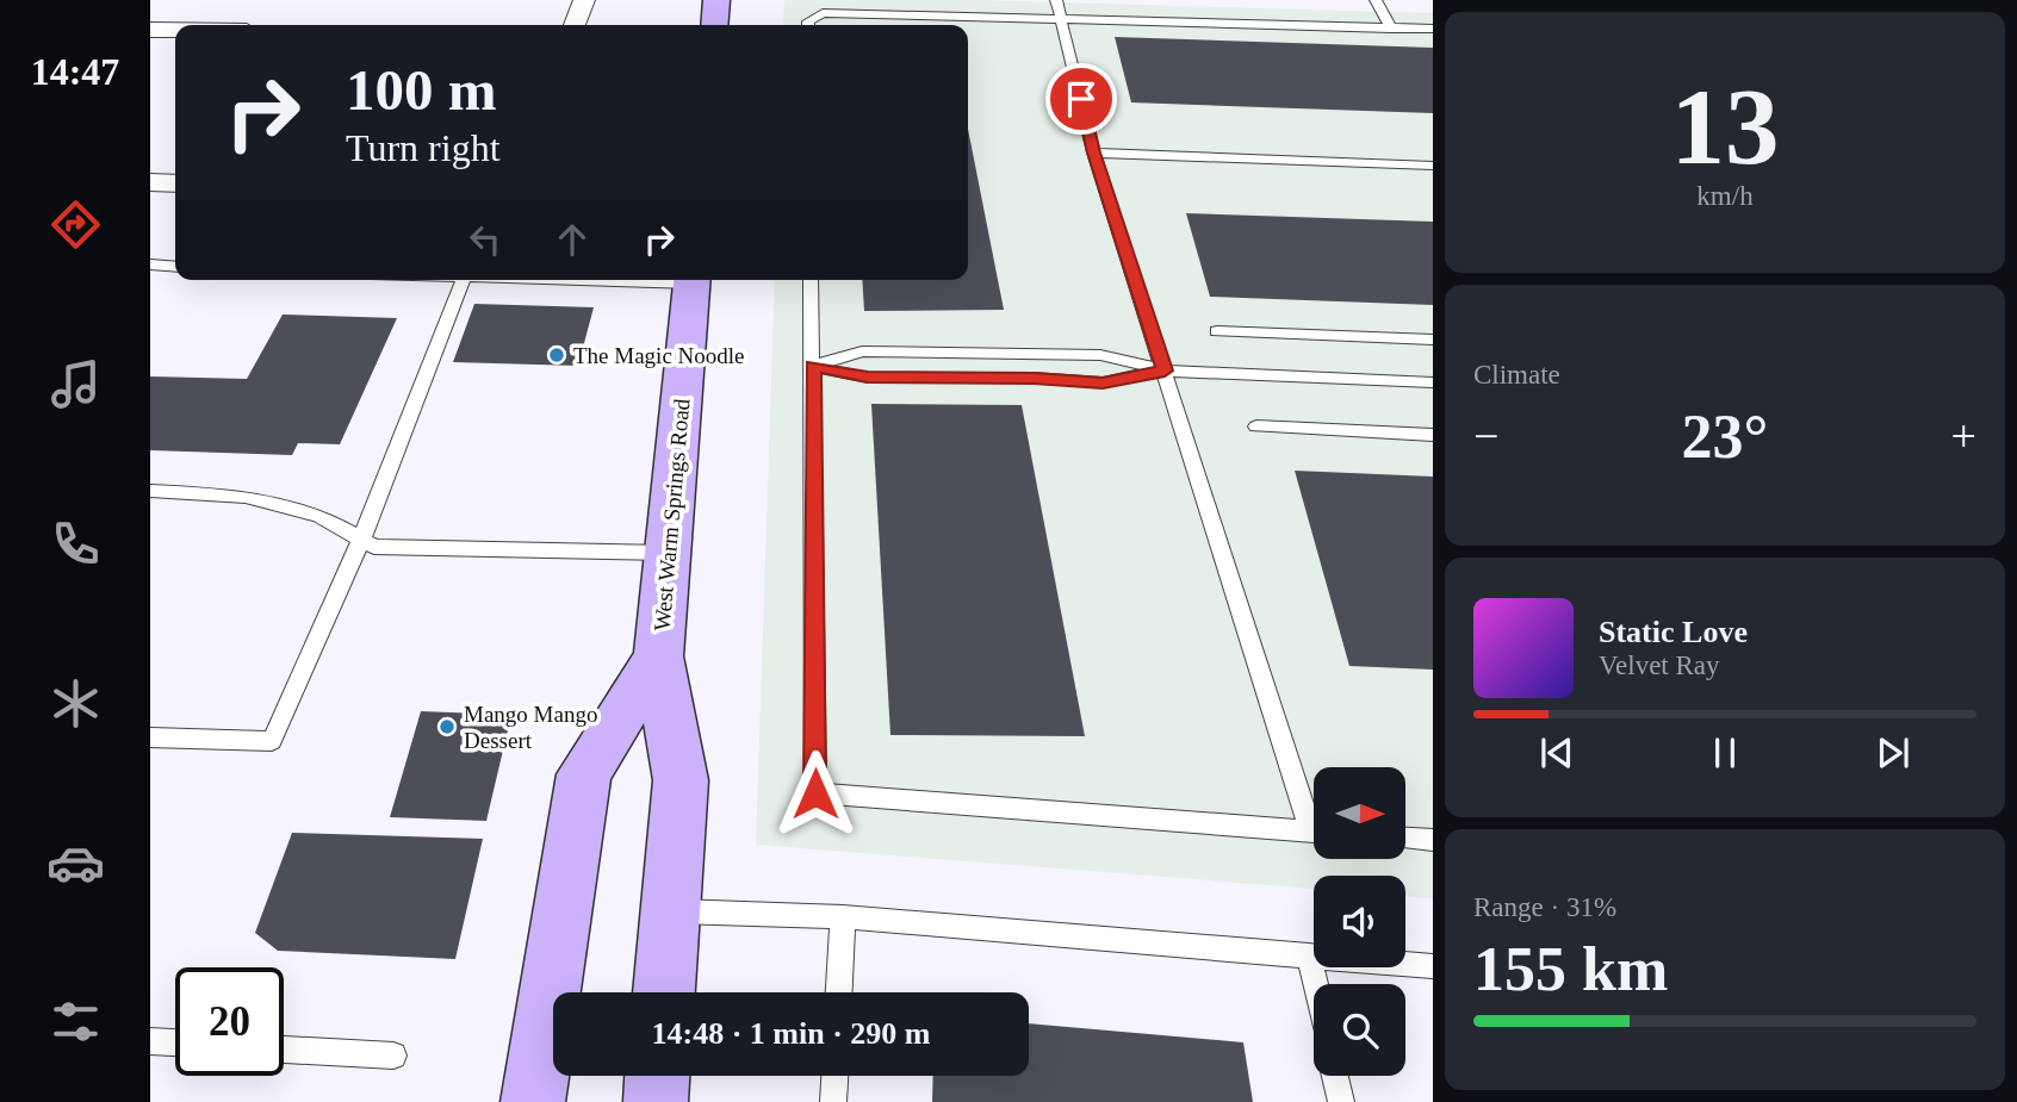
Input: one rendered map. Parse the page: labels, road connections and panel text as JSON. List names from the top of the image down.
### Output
{
  "streets": {
    "main road": ["West Warm Springs Road"]
  },
  "places": ["The Magic Noodle", "Mango Mango Dessert"],
  "north": "right",
  "page": {
    "tabs": "14:47",
    "tile": [
      ["13", "km/h"],
      "Climate",
      ["Range · 31%", "155 km"]
    ],
    "turn": ["100 m", "Turn right"],
    "heat": ["−", "23°", "+"],
    "song": ["Static Love", "Velvet Ray"],
    "limit": "20",
    "trip": "14:48 · 1 min · 290 m"
  }
}
